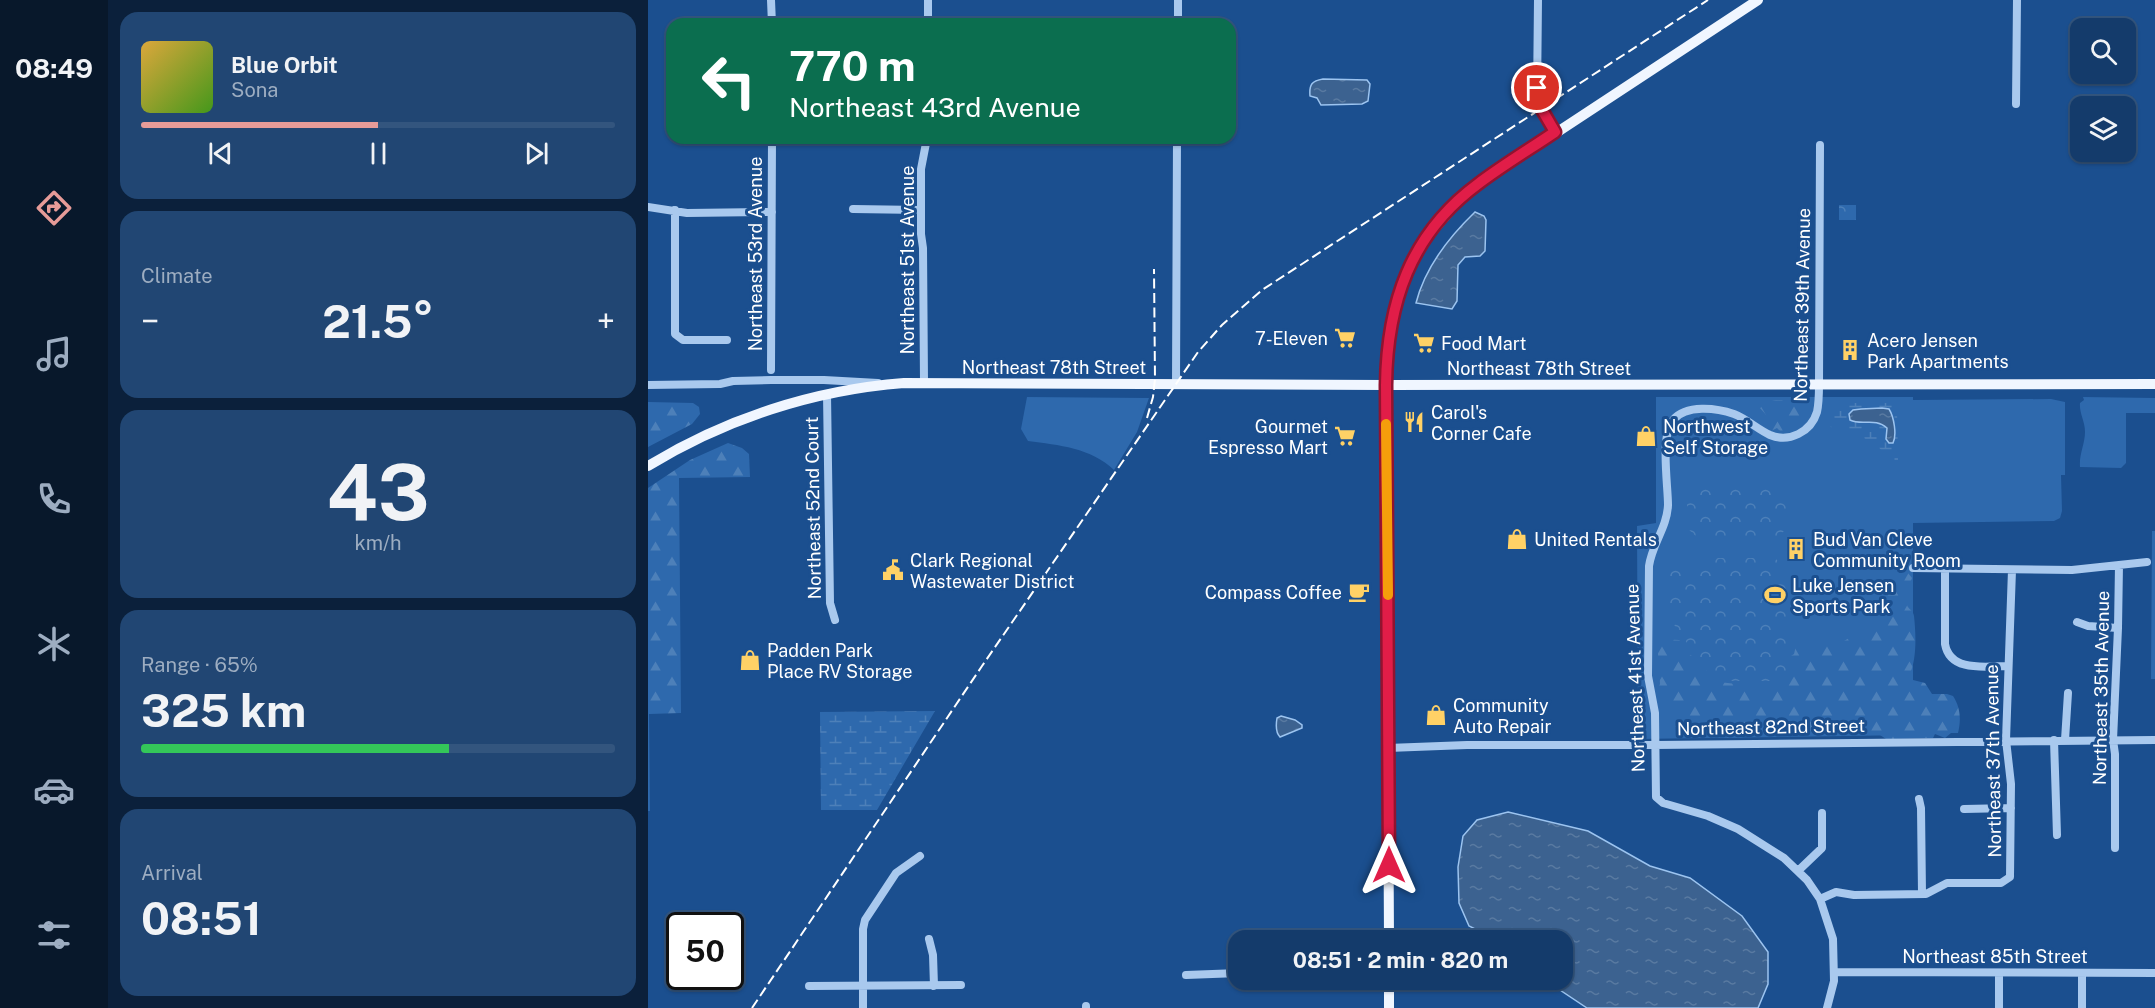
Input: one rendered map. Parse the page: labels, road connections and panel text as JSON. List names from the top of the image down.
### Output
{
  "streets": {
    "main road": ["Northeast 78th Street"],
    "street": [
      "Northeast 53rd Avenue",
      "Northeast 51st Avenue",
      "Northeast 39th Avenue",
      "Northeast 52nd Court",
      "Northeast 41st Avenue",
      "Northeast 35th Avenue",
      "Northeast 82nd Street",
      "Northeast 37th Avenue",
      "Northeast 85th Street"
    ]
  },
  "crossings": [
    ["Northeast 51st Avenue", "Northeast 78th Street"],
    ["Northeast 39th Avenue", "Northeast 78th Street"],
    ["Northeast 39th Avenue", "Northeast 41st Avenue"],
    ["Northeast 78th Street", "Northeast 52nd Court"],
    ["Northeast 41st Avenue", "Northeast 82nd Street"],
    ["Northeast 35th Avenue", "Northeast 82nd Street"],
    ["Northeast 82nd Street", "Northeast 37th Avenue"]
  ],
  "places": {
    "supermarket": ["7-Eleven", "Food Mart", "Gourmet Espresso Mart"],
    "building": ["Acero Jensen Park Apartments", "Bud Van Cleve Community Room"],
    "restaurant": ["Carol's Corner Cafe"],
    "shop": [
      "Northwest Self Storage",
      "United Rentals",
      "Padden Park Place RV Storage",
      "Community Auto Repair"
    ],
    "public building": ["Clark Regional Wastewater District"],
    "cafe": ["Compass Coffee"],
    "sports": ["Luke Jensen Sports Park"]
  },
  "page": {
    "tabs": "08:49",
    "turn": ["770 m", "Northeast 43rd Avenue"],
    "song": ["Blue Orbit", "Sona"],
    "tile": [
      "Climate",
      ["43", "km/h"],
      ["Range · 65%", "325 km"],
      ["Arrival", "08:51"]
    ],
    "heat": ["−", "21.5°", "+"],
    "limit": "50",
    "trip": "08:51 · 2 min · 820 m"
  }
}
